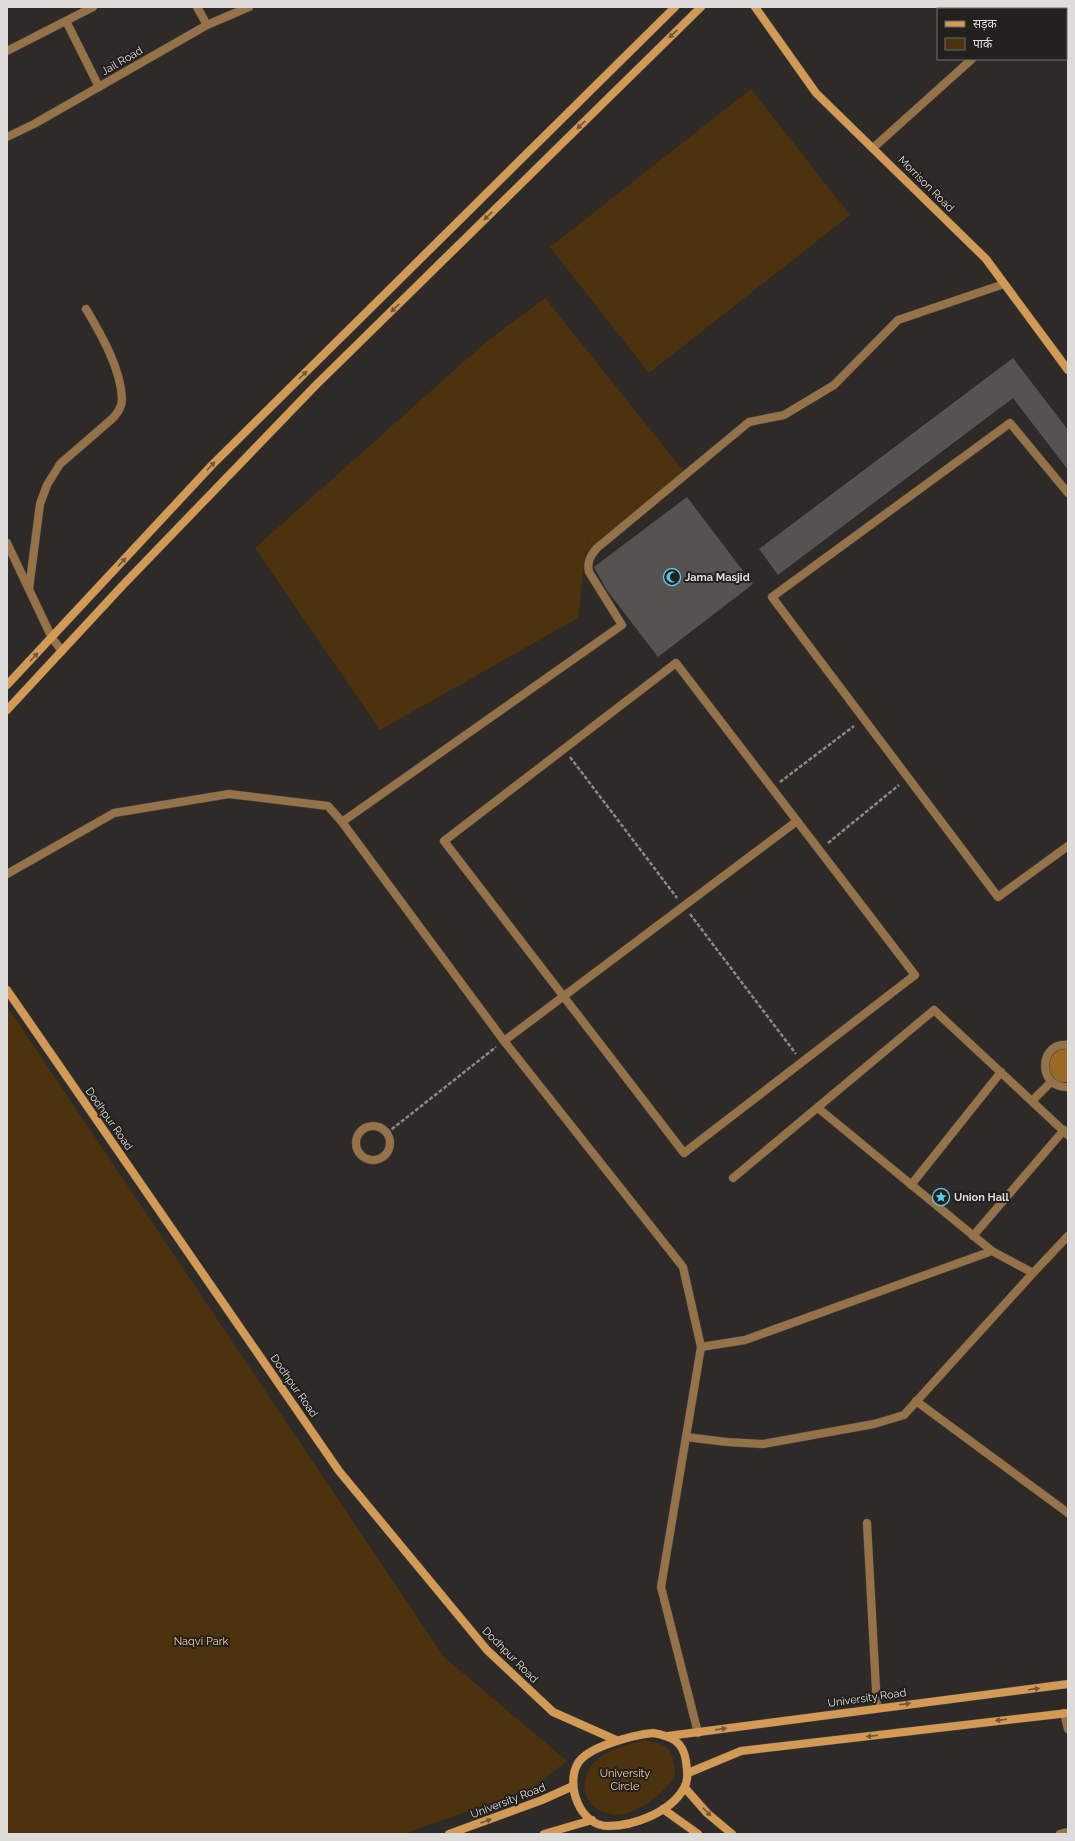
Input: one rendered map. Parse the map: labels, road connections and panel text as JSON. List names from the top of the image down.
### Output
{
  "streets": {
    "main road": ["Morrison Road", "Dodhpur Road", "University Road"],
    "street": ["Jail Road"]
  },
  "crossings": [
    ["Dodhpur Road", "University Road"]
  ],
  "parks": ["Naqvi Park", "University Circle"],
  "places": {
    "mosque": ["Jama Masjid"],
    "place": ["Union Hall"]
  },
  "legend": ["सड़क", "पार्क"]
}
